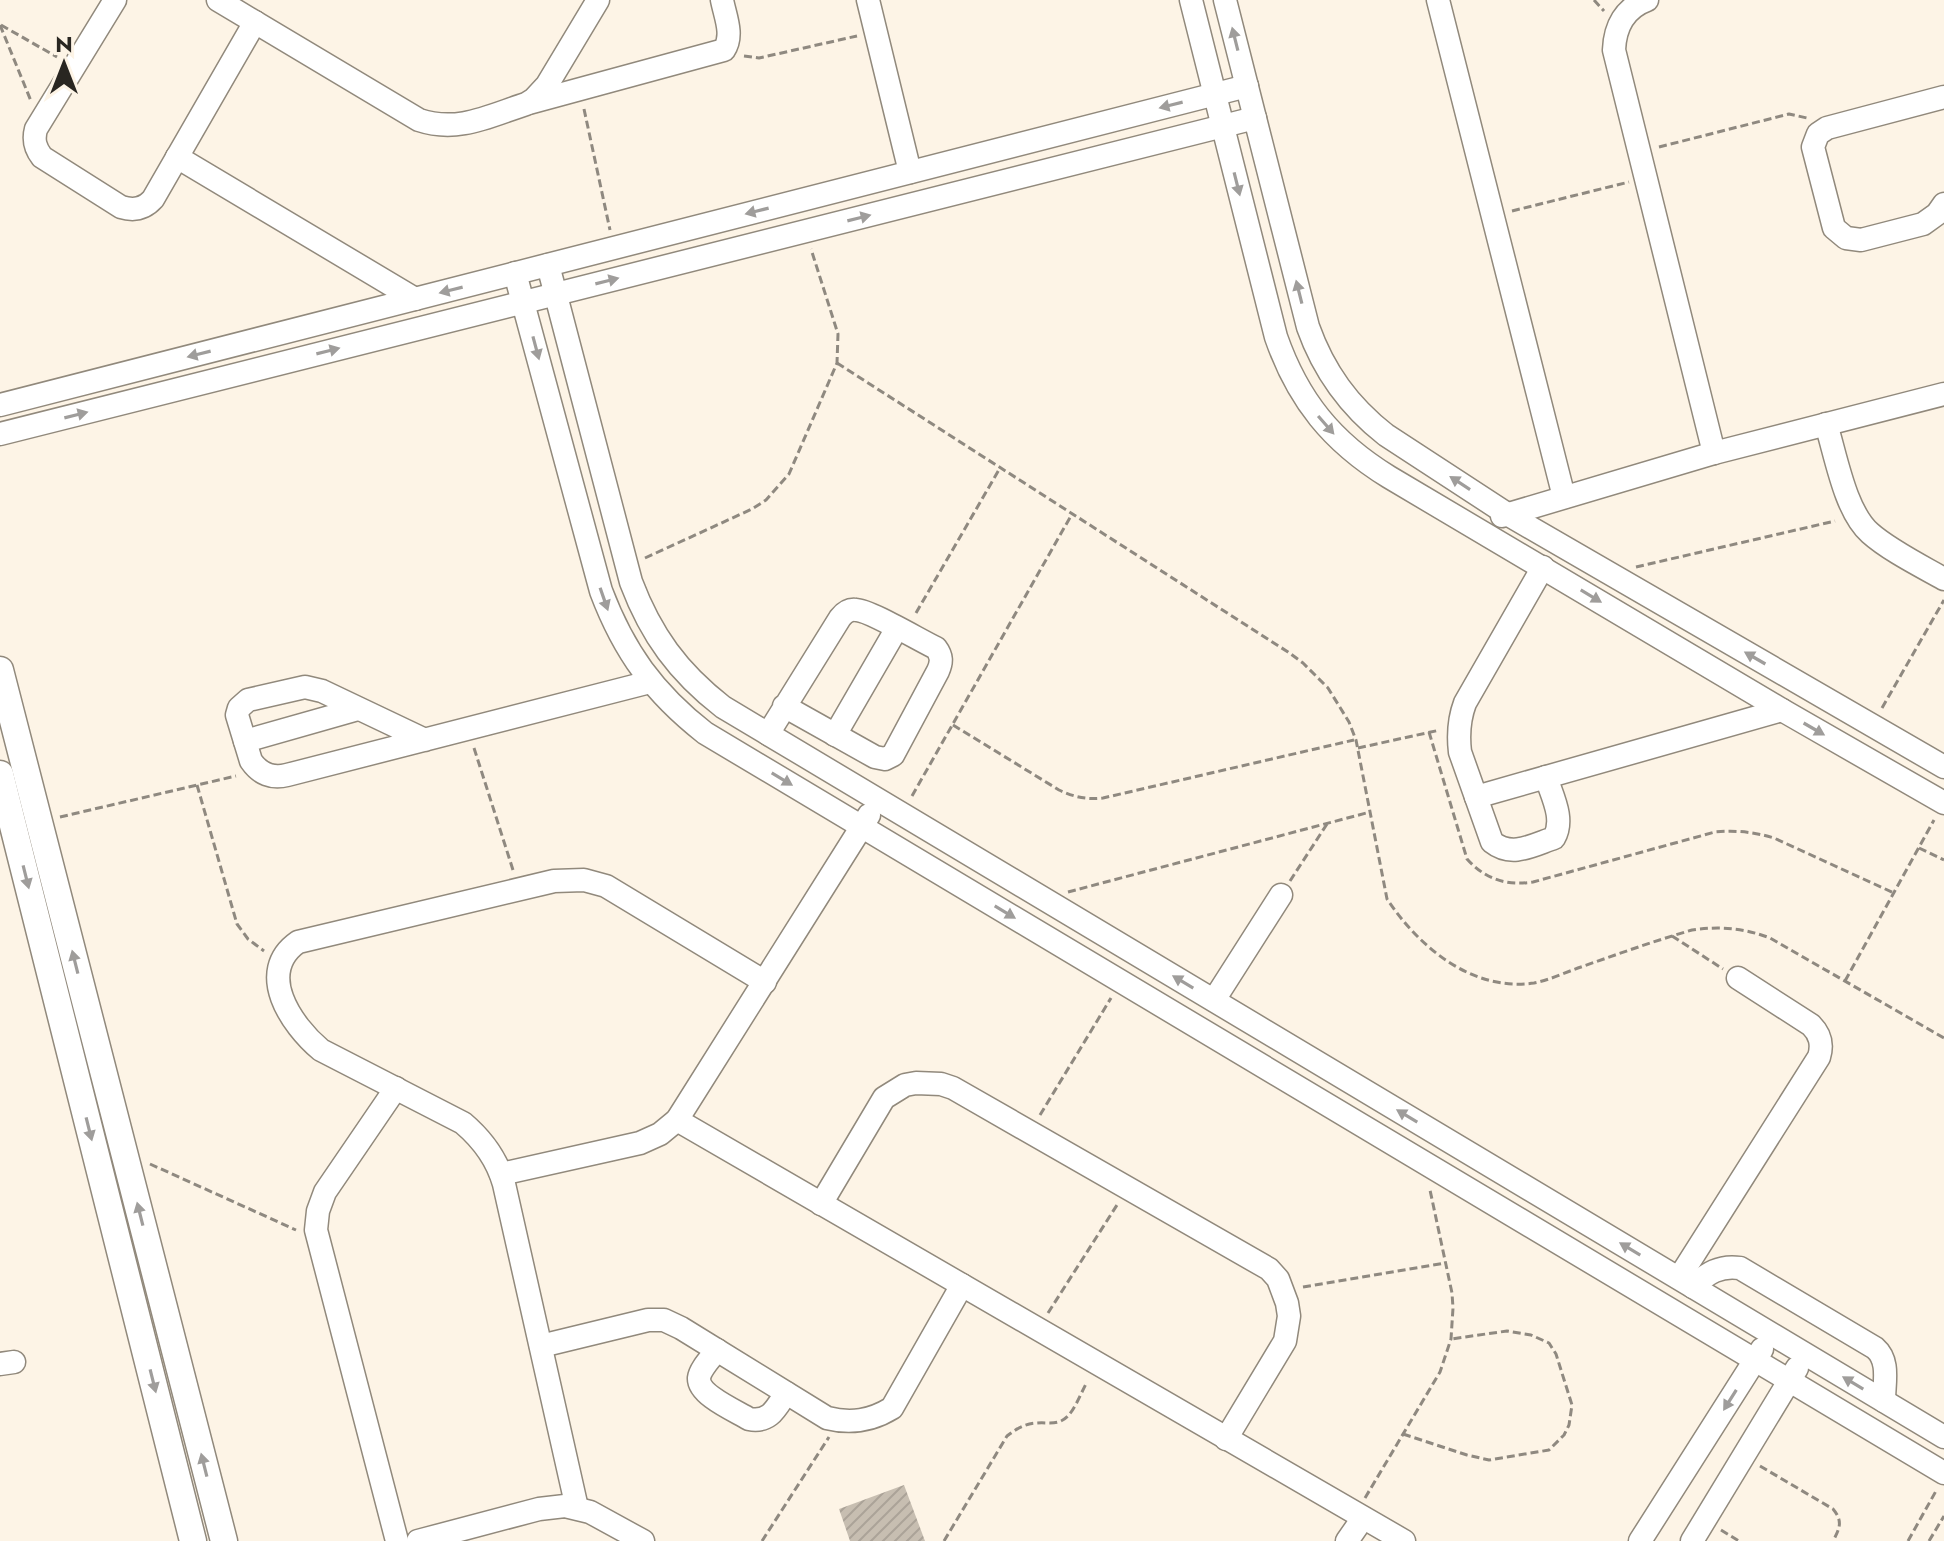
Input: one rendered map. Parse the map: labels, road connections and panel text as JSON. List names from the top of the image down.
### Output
{
  "north": "top"
}
